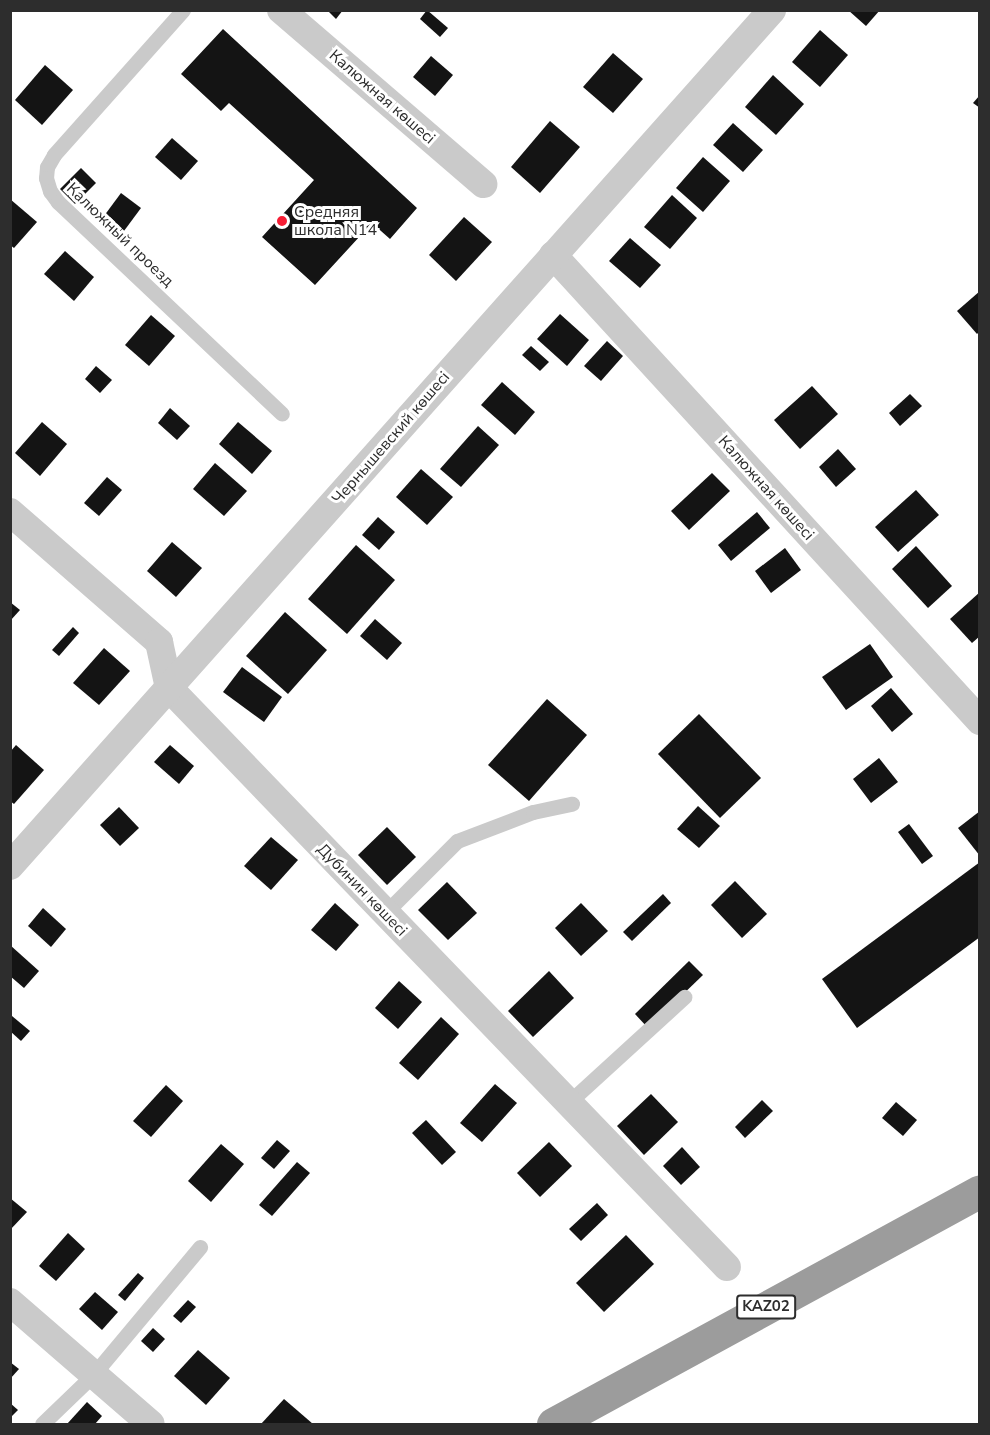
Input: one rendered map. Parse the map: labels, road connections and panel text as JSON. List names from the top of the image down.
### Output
{
  "streets": {
    "highway": ["KAZ02"],
    "street": ["Калюжная көшесі", "Чернышевский көшесі", "Дубинин көшесі"],
    "lane": ["Калюжный проезд"]
  },
  "crossings": [
    ["Калюжная көшесі", "Чернышевский көшесі"],
    ["Чернышевский көшесі", "Дубинин көшесі"]
  ],
  "places": ["Средняя школа N14"]
}
